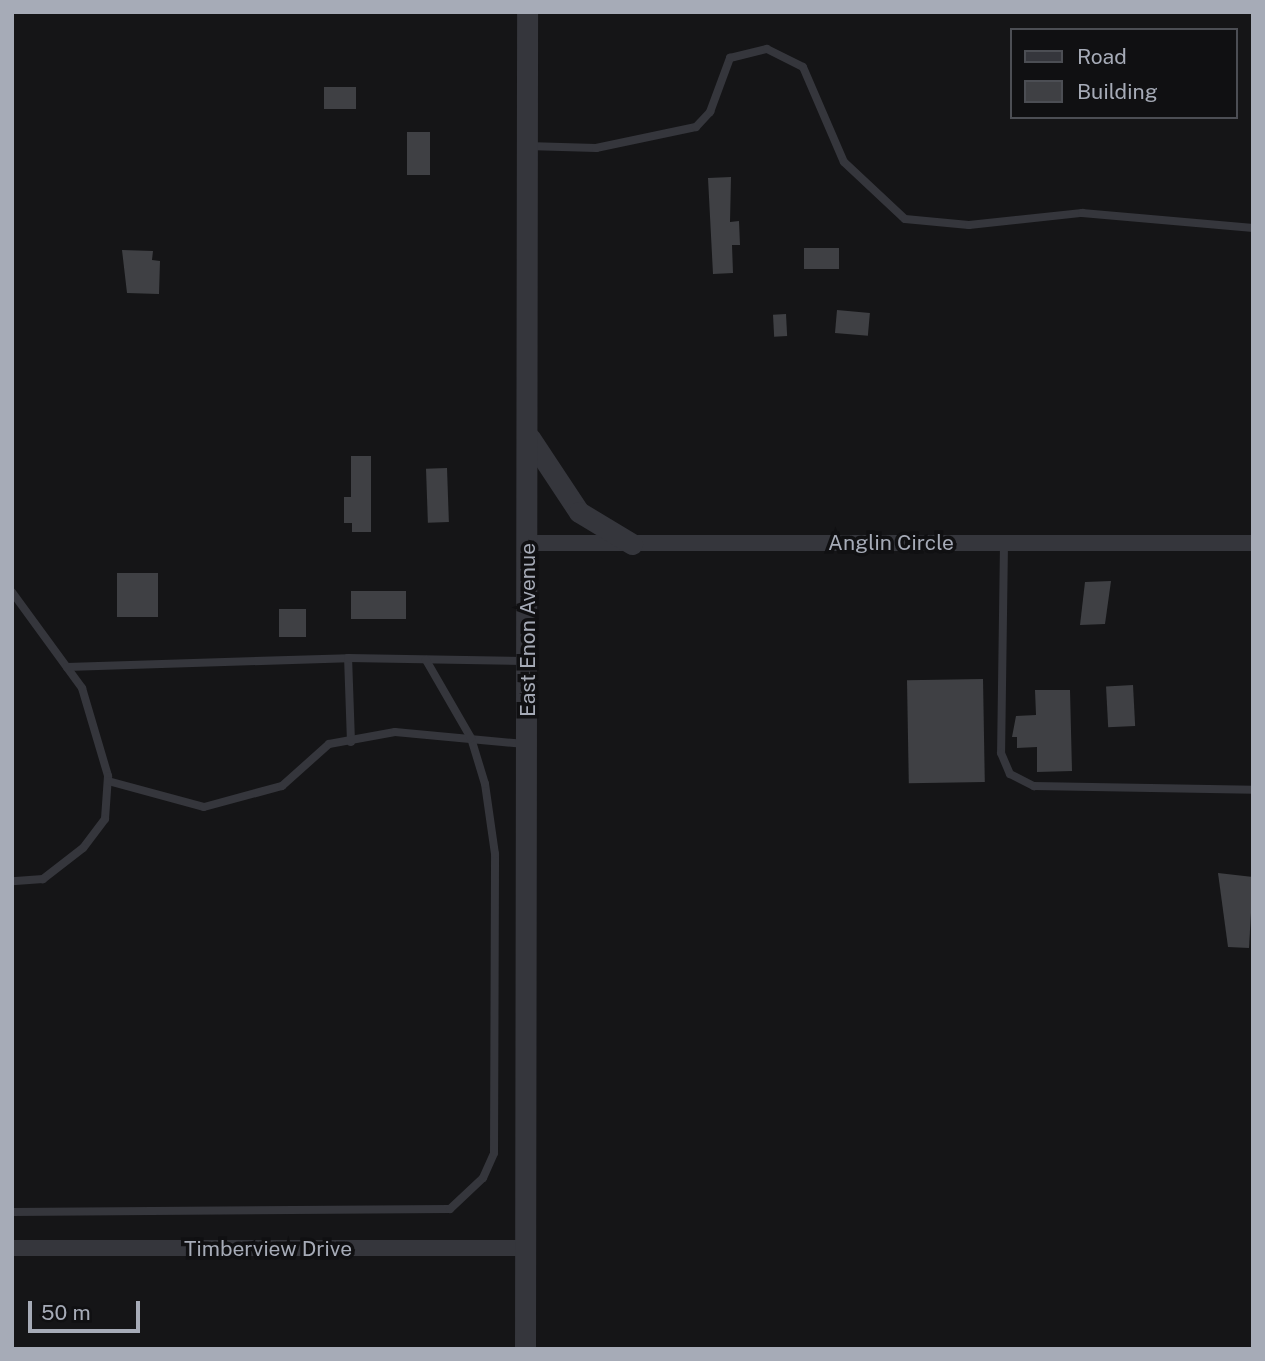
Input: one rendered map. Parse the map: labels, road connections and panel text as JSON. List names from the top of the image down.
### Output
{
  "streets": {
    "street": ["Anglin Circle", "East Enon Avenue", "Timberview Drive"]
  },
  "crossings": [
    ["Anglin Circle", "East Enon Avenue"],
    ["East Enon Avenue", "Timberview Drive"]
  ],
  "legend": ["Road", "Building"],
  "scale_bar": "50 m"
}
